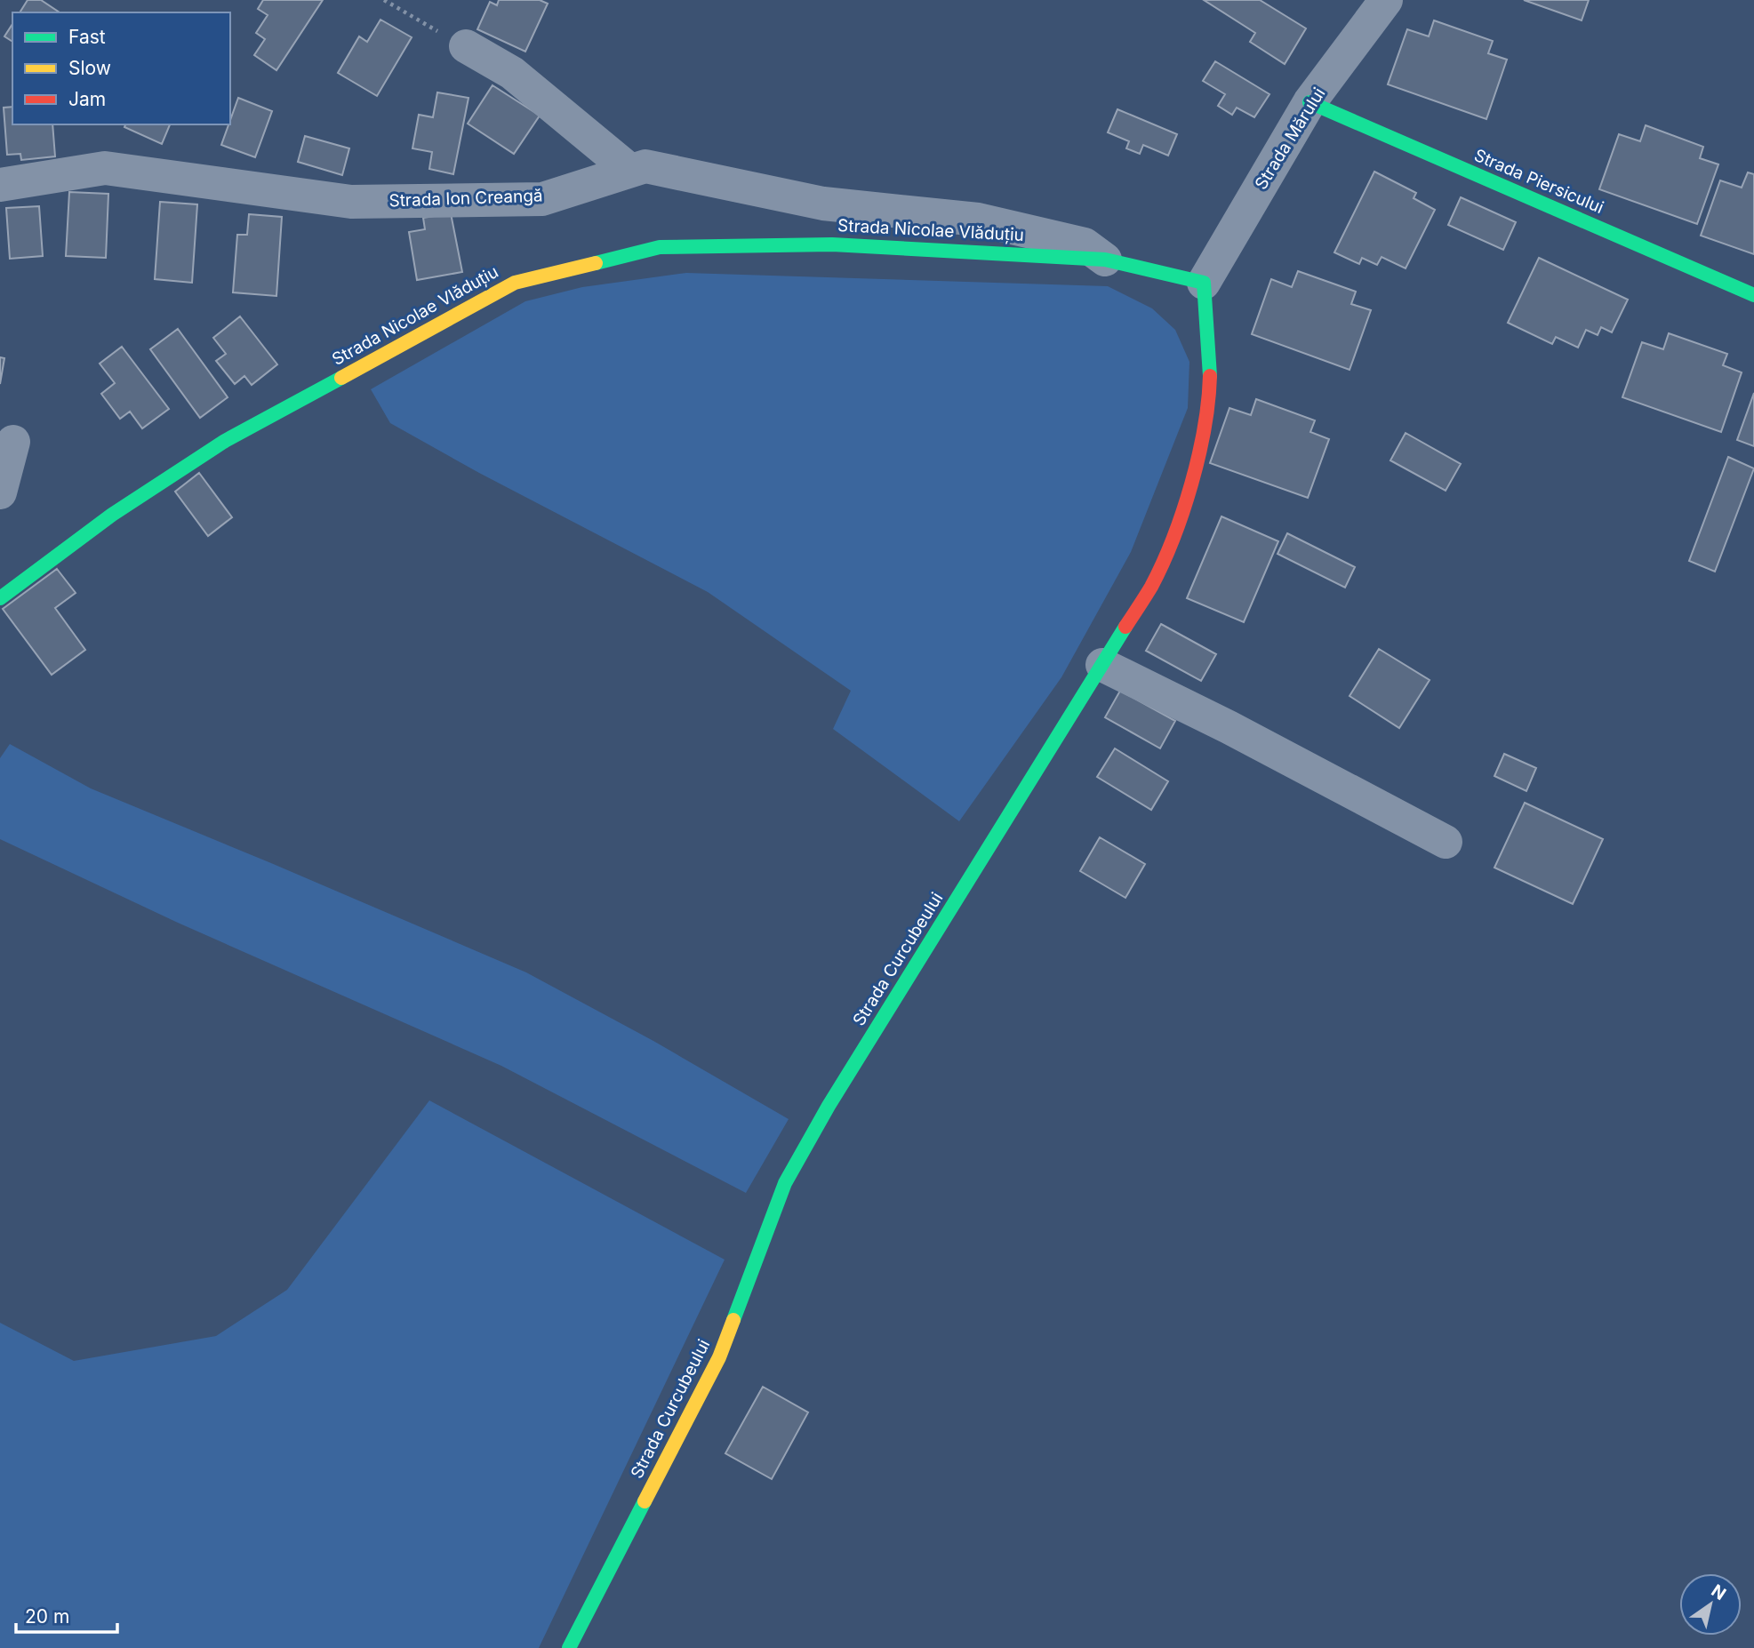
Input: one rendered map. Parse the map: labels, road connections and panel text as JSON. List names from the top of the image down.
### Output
{
  "streets": {
    "street": [
      "Strada Mărului",
      "Strada Piersicului",
      "Strada Ion Creangă",
      "Strada Nicolae Vlăduțiu",
      "Strada Curcubeului"
    ]
  },
  "crossings": [
    ["Strada Mărului", "Strada Piersicului"],
    ["Strada Mărului", "Strada Nicolae Vlăduțiu"],
    ["Strada Mărului", "Strada Curcubeului"],
    ["Strada Ion Creangă", "Strada Nicolae Vlăduțiu"],
    ["Strada Nicolae Vlăduțiu", "Strada Curcubeului"]
  ],
  "legend": ["Fast", "Slow", "Jam"],
  "scale_bar": "20 m",
  "north": "top right"
}
